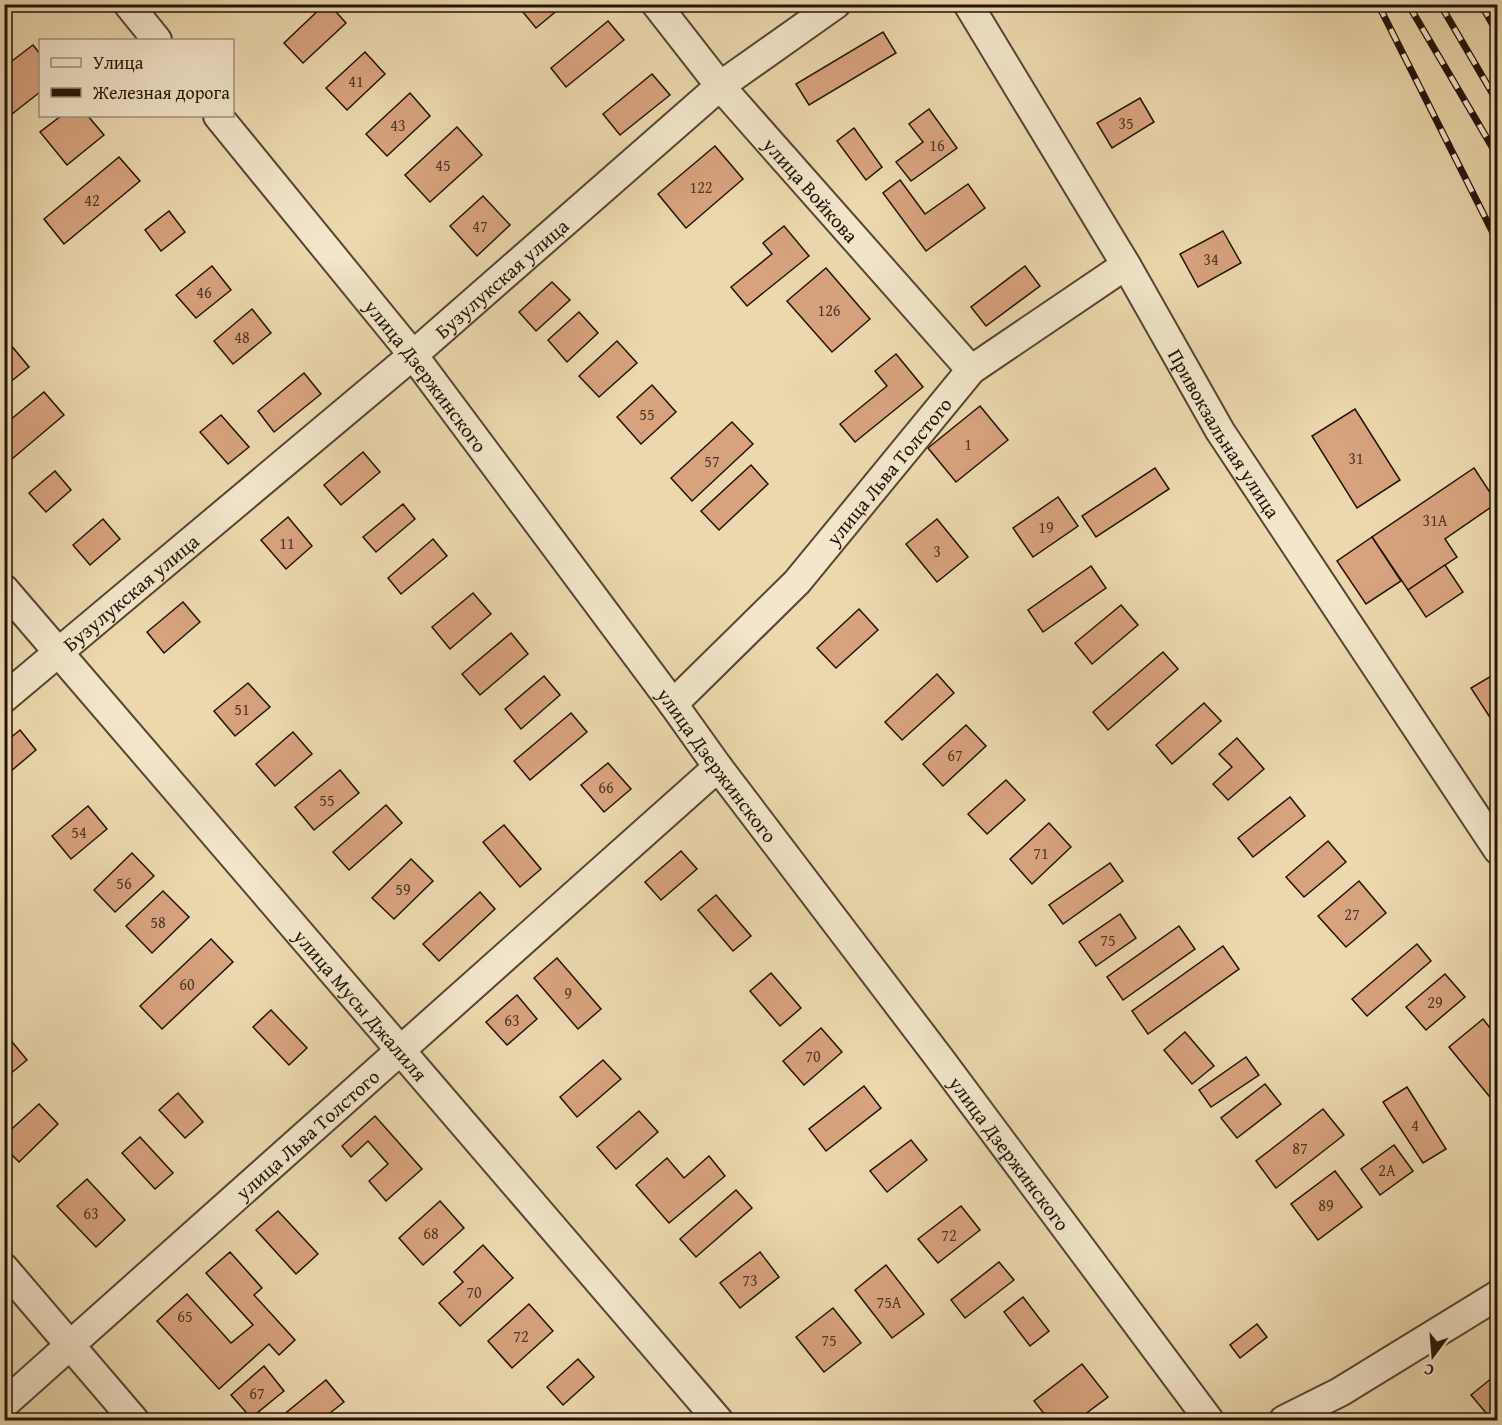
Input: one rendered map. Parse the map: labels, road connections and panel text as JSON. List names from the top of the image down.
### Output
{
  "streets": {
    "street": [
      "улица Войкова",
      "Бузулукская улица",
      "улица Дзержинского",
      "Привокзальная улица",
      "улица Льва Толстого",
      "улица Мусы Джалиля"
    ]
  },
  "crossings": [
    ["улица Войкова", "Бузулукская улица"],
    ["улица Войкова", "улица Льва Толстого"],
    ["Бузулукская улица", "улица Дзержинского"],
    ["Бузулукская улица", "улица Мусы Джалиля"],
    ["улица Дзержинского", "улица Льва Толстого"],
    ["Привокзальная улица", "улица Льва Толстого"],
    ["улица Льва Толстого", "улица Мусы Джалиля"]
  ],
  "house_numbers": [
    "41",
    "35",
    "43",
    "16",
    "45",
    "122",
    "42",
    "47",
    "34",
    "46",
    "126",
    "48",
    "55",
    "1",
    "31",
    "57",
    "31А",
    "19",
    "11",
    "3",
    "51",
    "67",
    "66",
    "55",
    "54",
    "71",
    "56",
    "59",
    "27",
    "58",
    "75",
    "60",
    "9",
    "29",
    "63",
    "70",
    "4",
    "87",
    "2А",
    "89",
    "63",
    "68",
    "72",
    "73",
    "70",
    "75А",
    "65",
    "72",
    "75",
    "67"
  ],
  "legend": ["Улица", "Железная дорога"],
  "north": "bottom"
}
